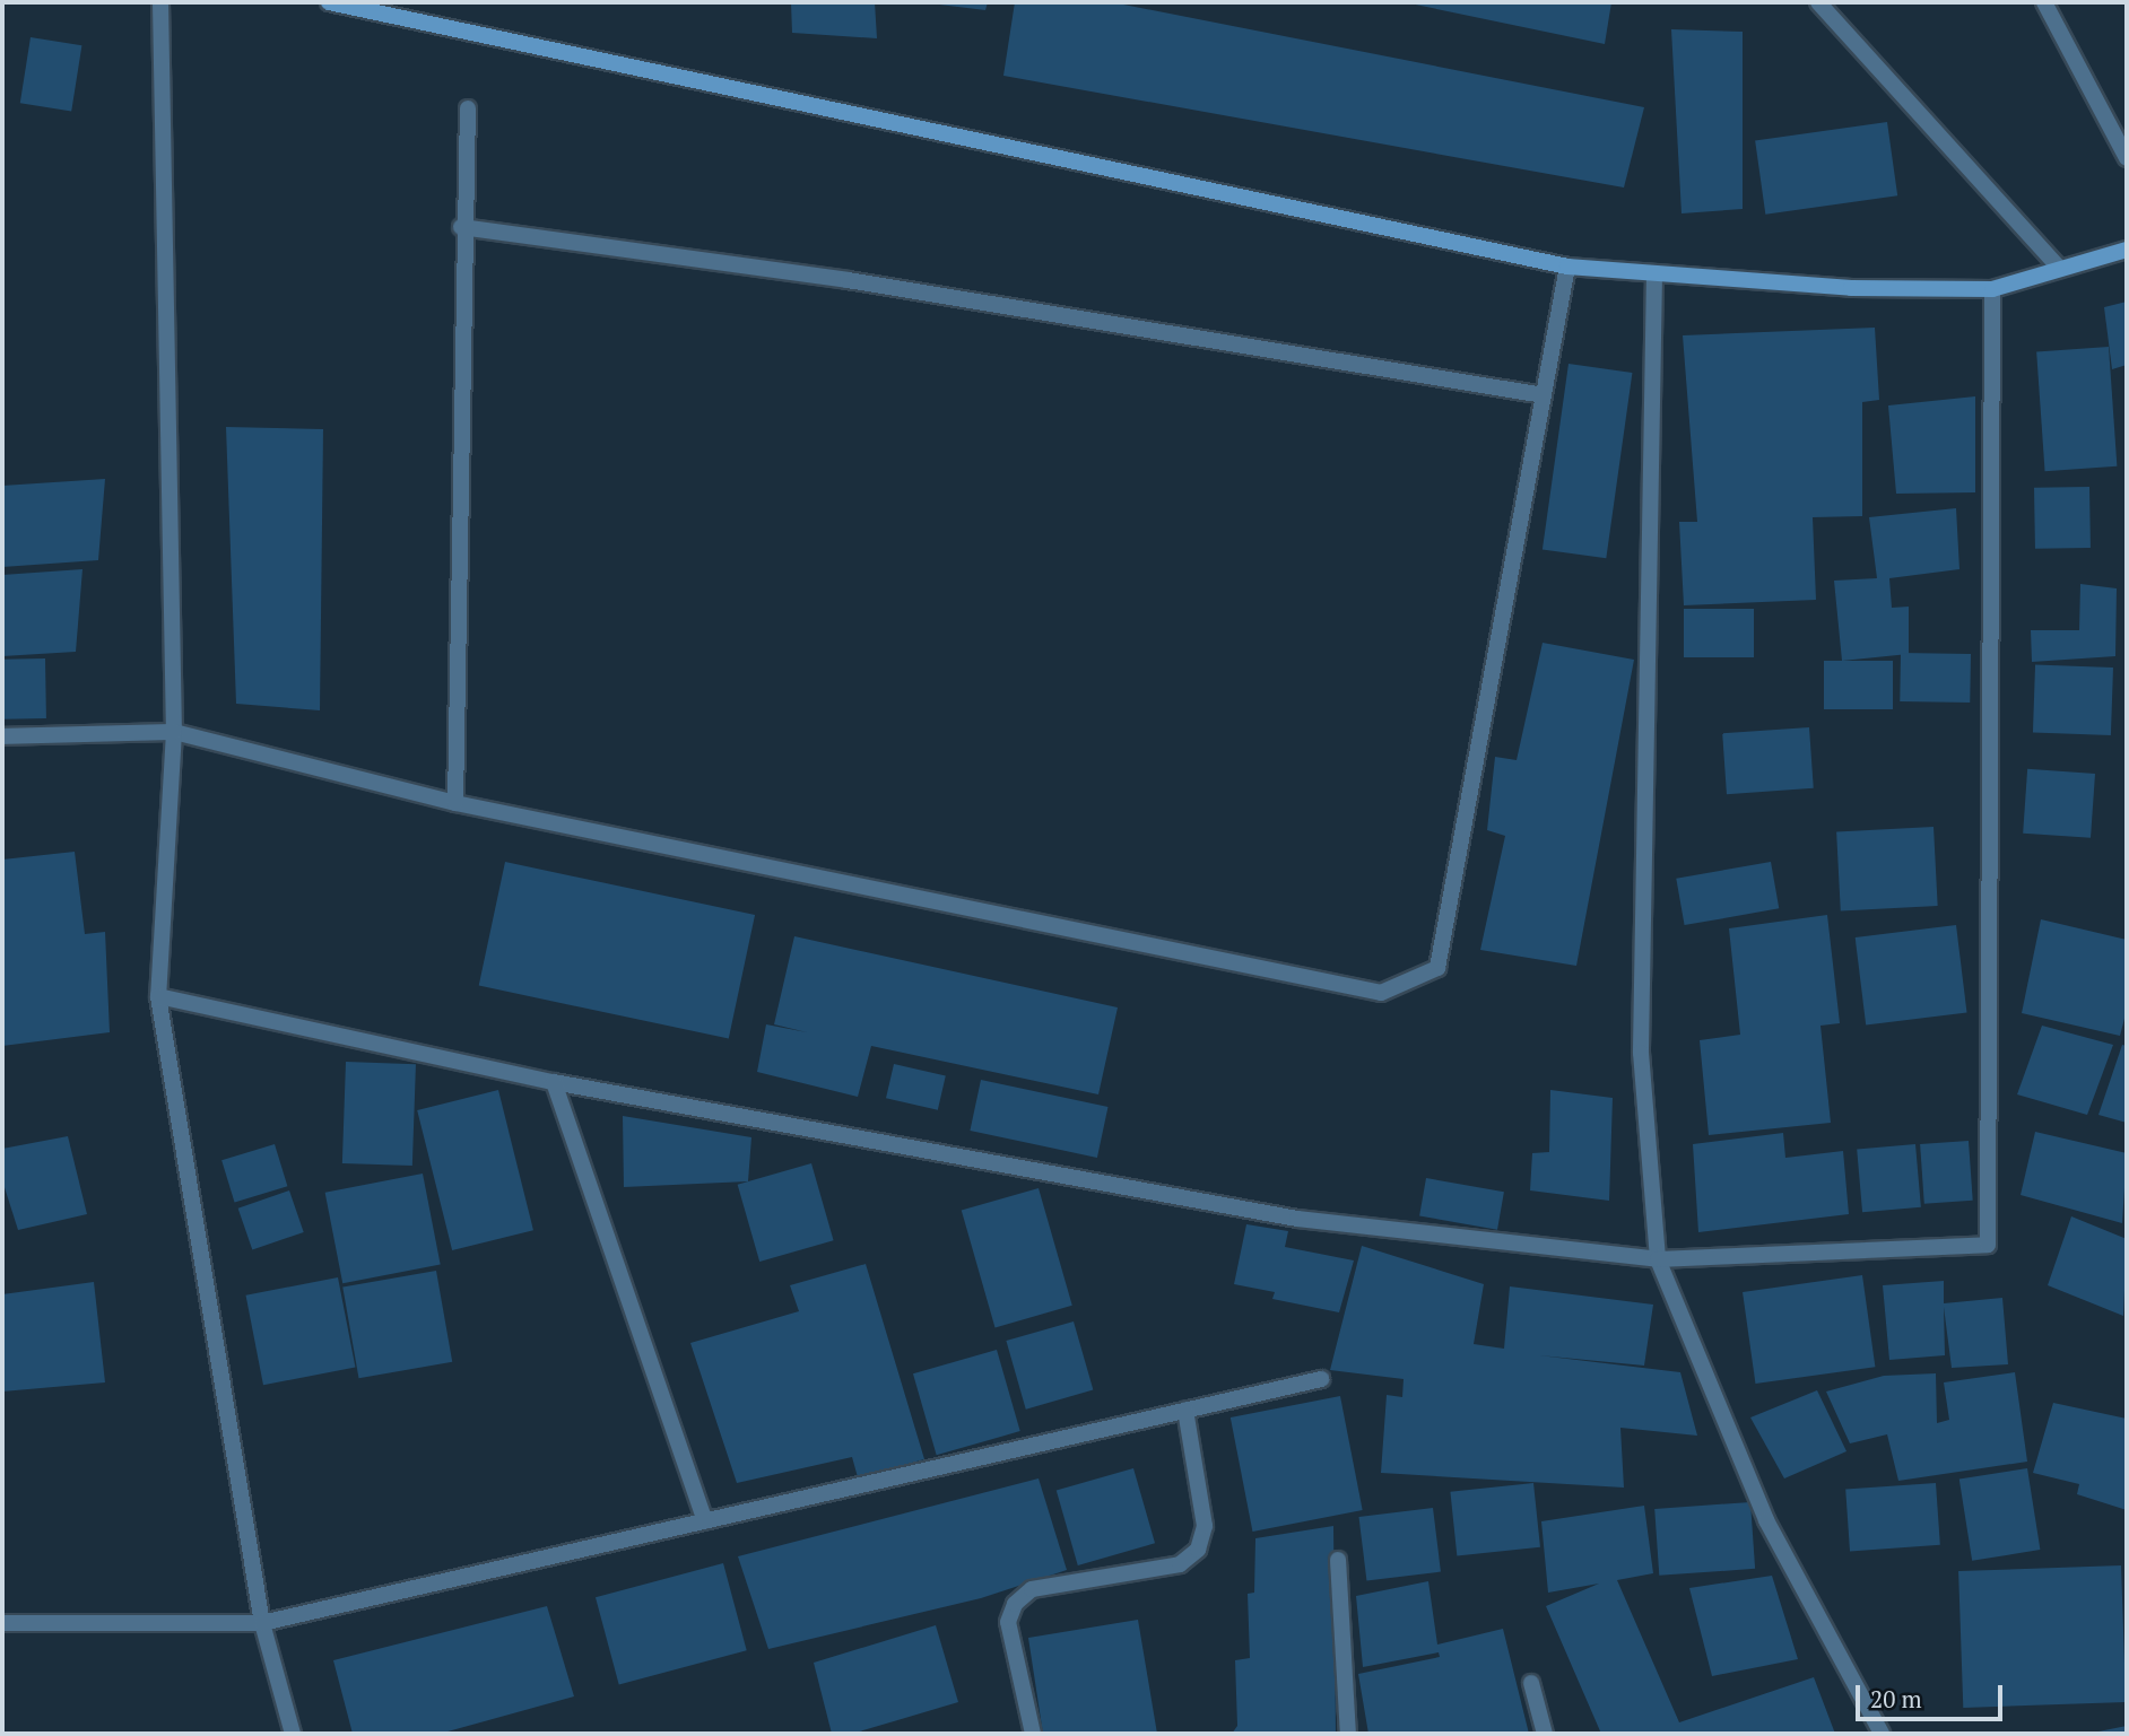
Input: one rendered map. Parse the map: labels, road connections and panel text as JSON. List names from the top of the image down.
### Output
{
  "scale_bar": "20 m"
}
